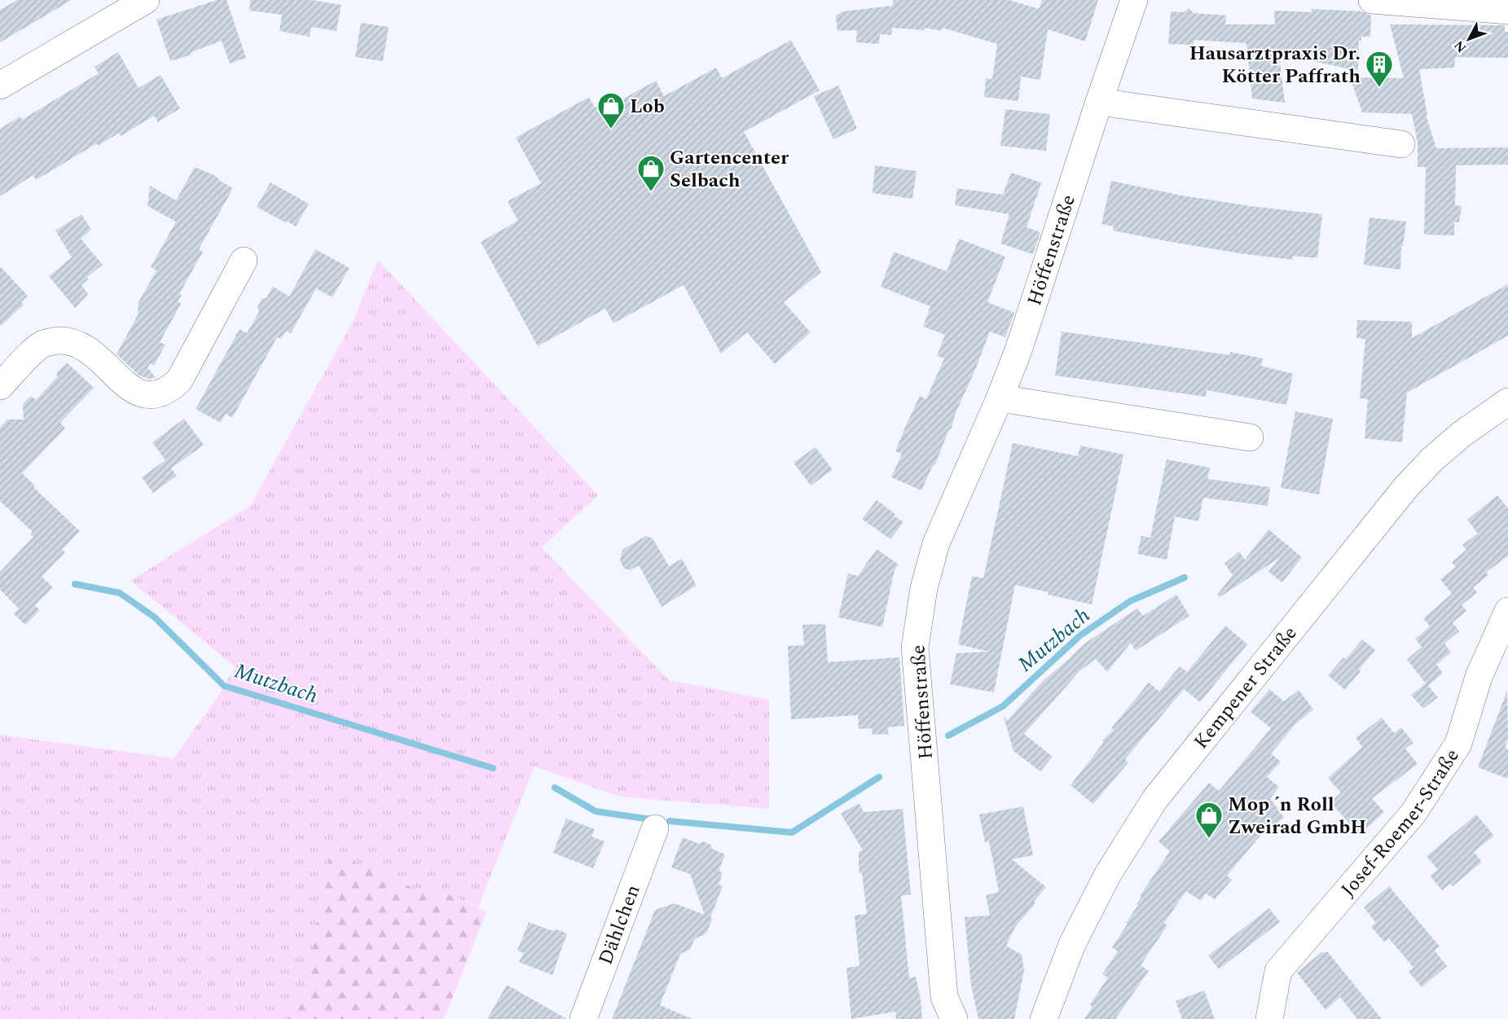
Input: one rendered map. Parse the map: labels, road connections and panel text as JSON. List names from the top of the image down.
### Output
{
  "streets": {
    "street": [
      "Höffenstraße",
      "Kempener Straße",
      "Josef-Roemer-Straße",
      "Dählchen"
    ]
  },
  "water": ["Mutzbach"],
  "places": {
    "building": ["Hausarztpraxis Dr. Kötter Paffrath"],
    "shop": ["Lob", "Gartencenter Selbach", "Mop ´n Roll Zweirad GmbH"]
  },
  "north": "bottom left"
}
